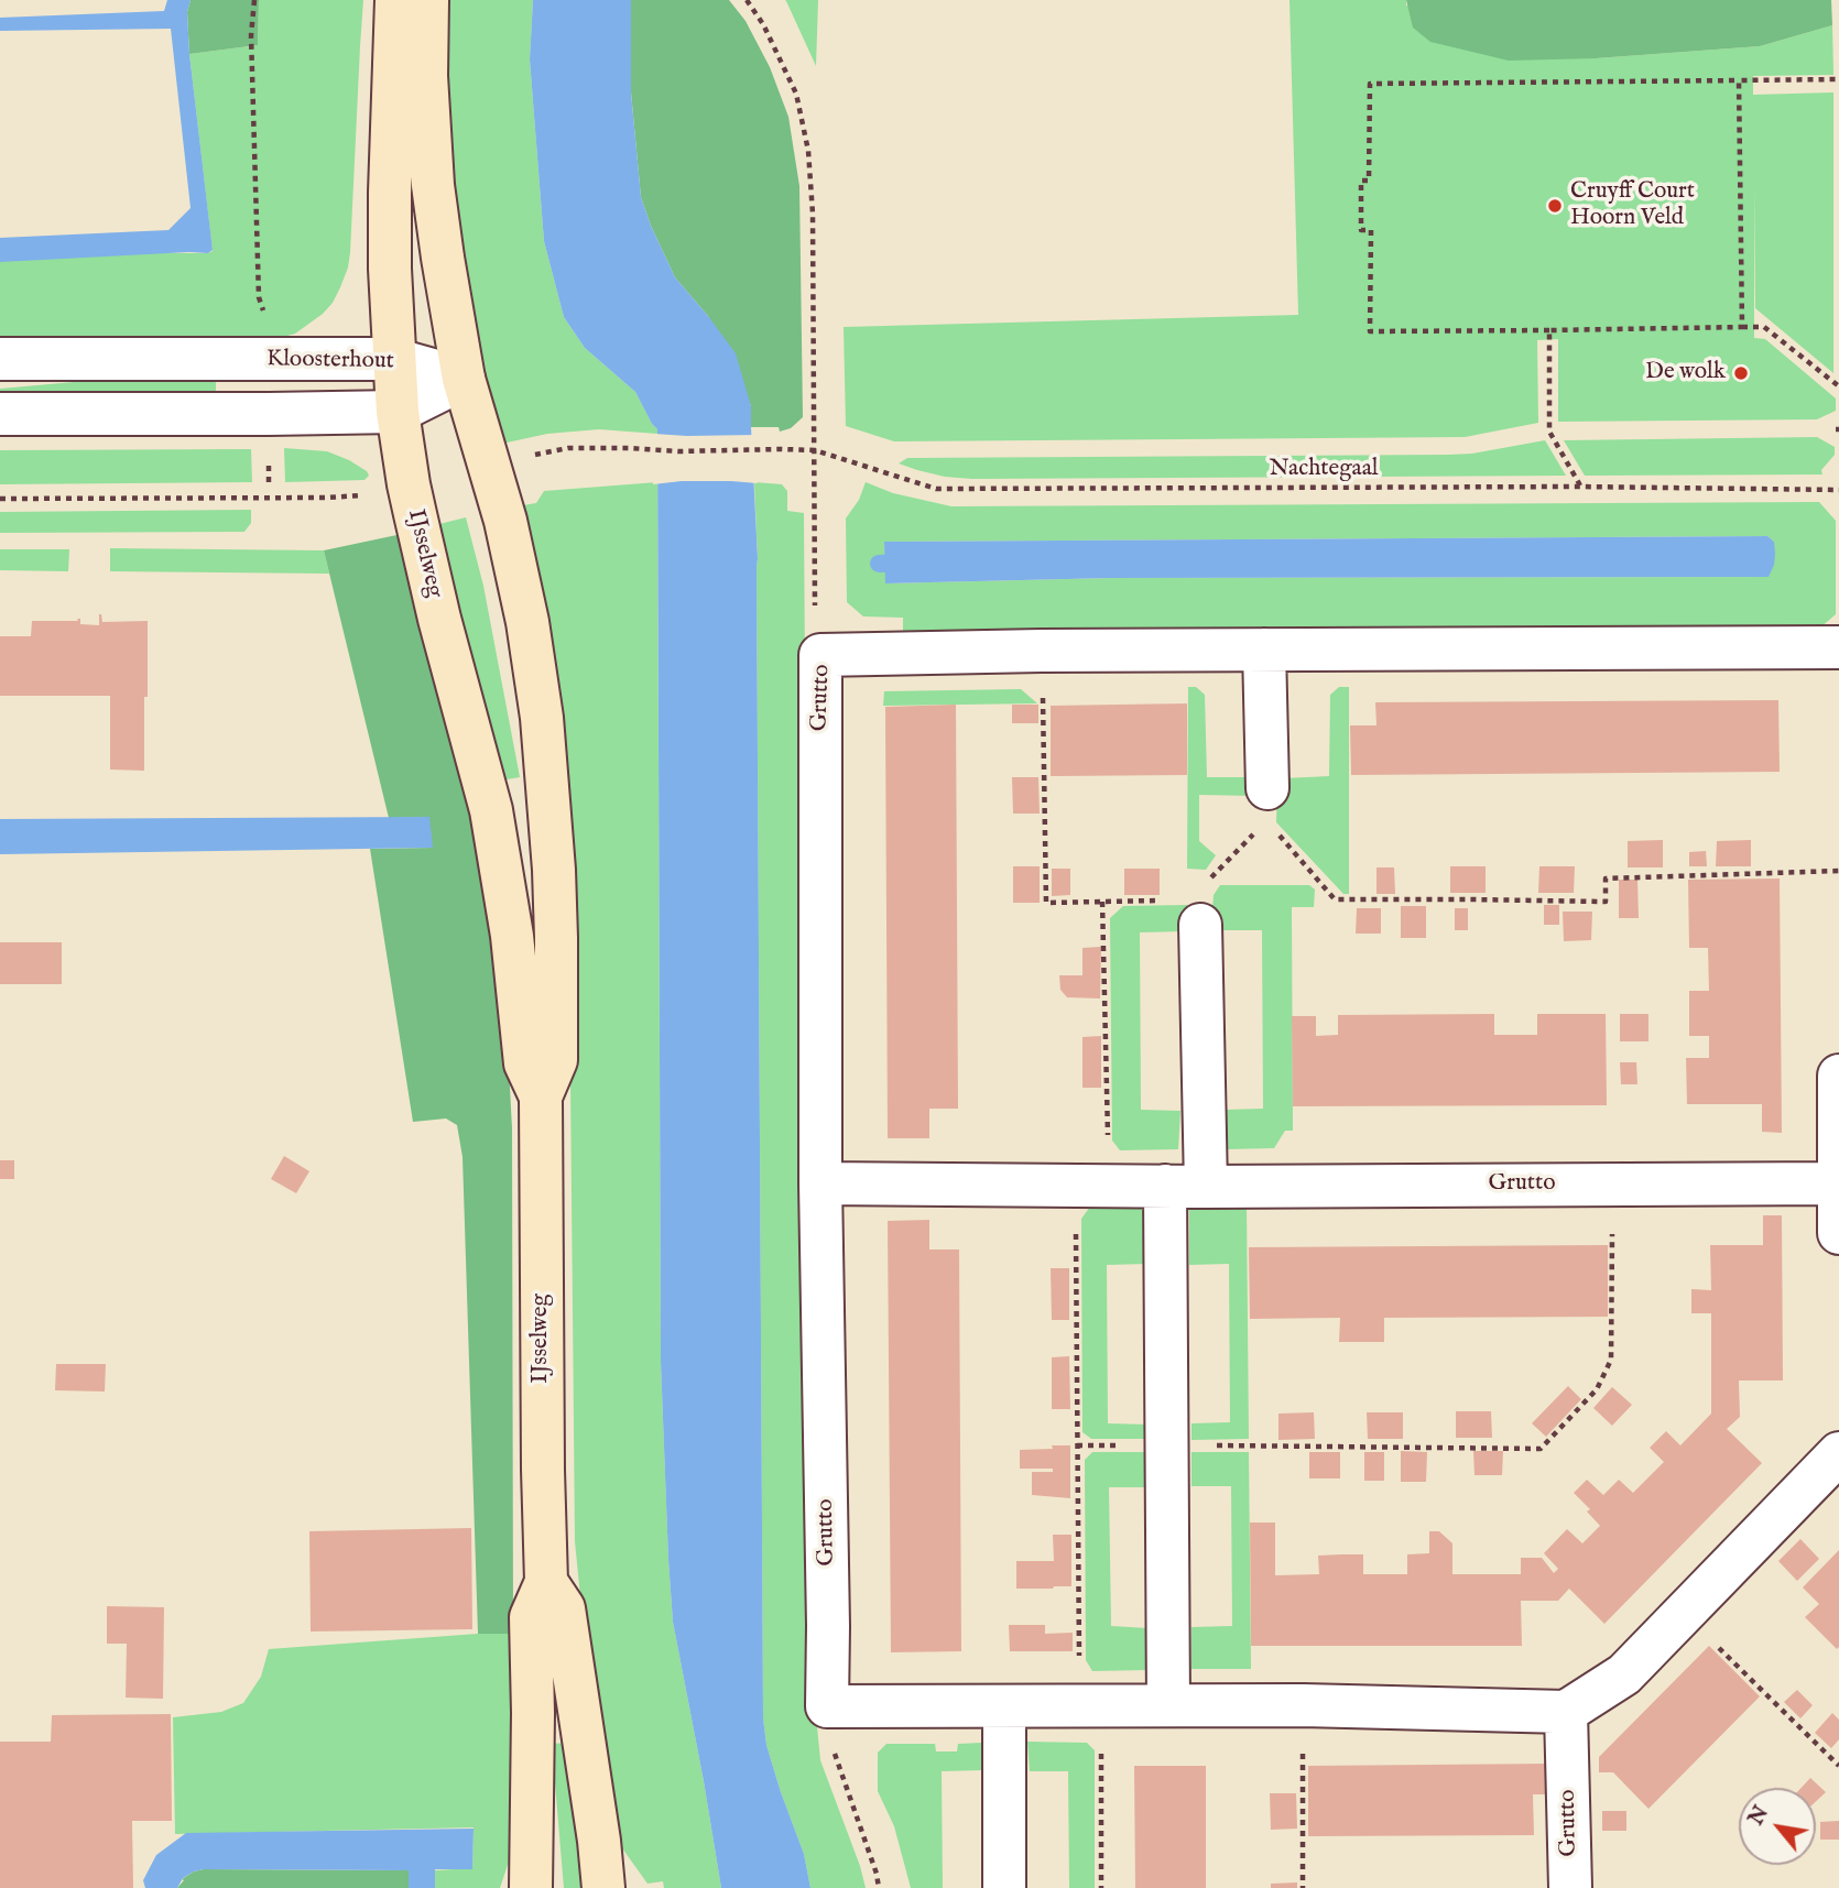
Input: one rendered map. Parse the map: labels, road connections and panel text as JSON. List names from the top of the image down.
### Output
{
  "streets": {
    "street": ["Kloosterhout", "IJsselweg", "Grutto"],
    "path": ["Nachtegaal"]
  },
  "crossings": [
    ["Kloosterhout", "IJsselweg"]
  ],
  "places": ["Cruyff Court Hoorn Veld", "De wolk"],
  "north": "top left"
}
